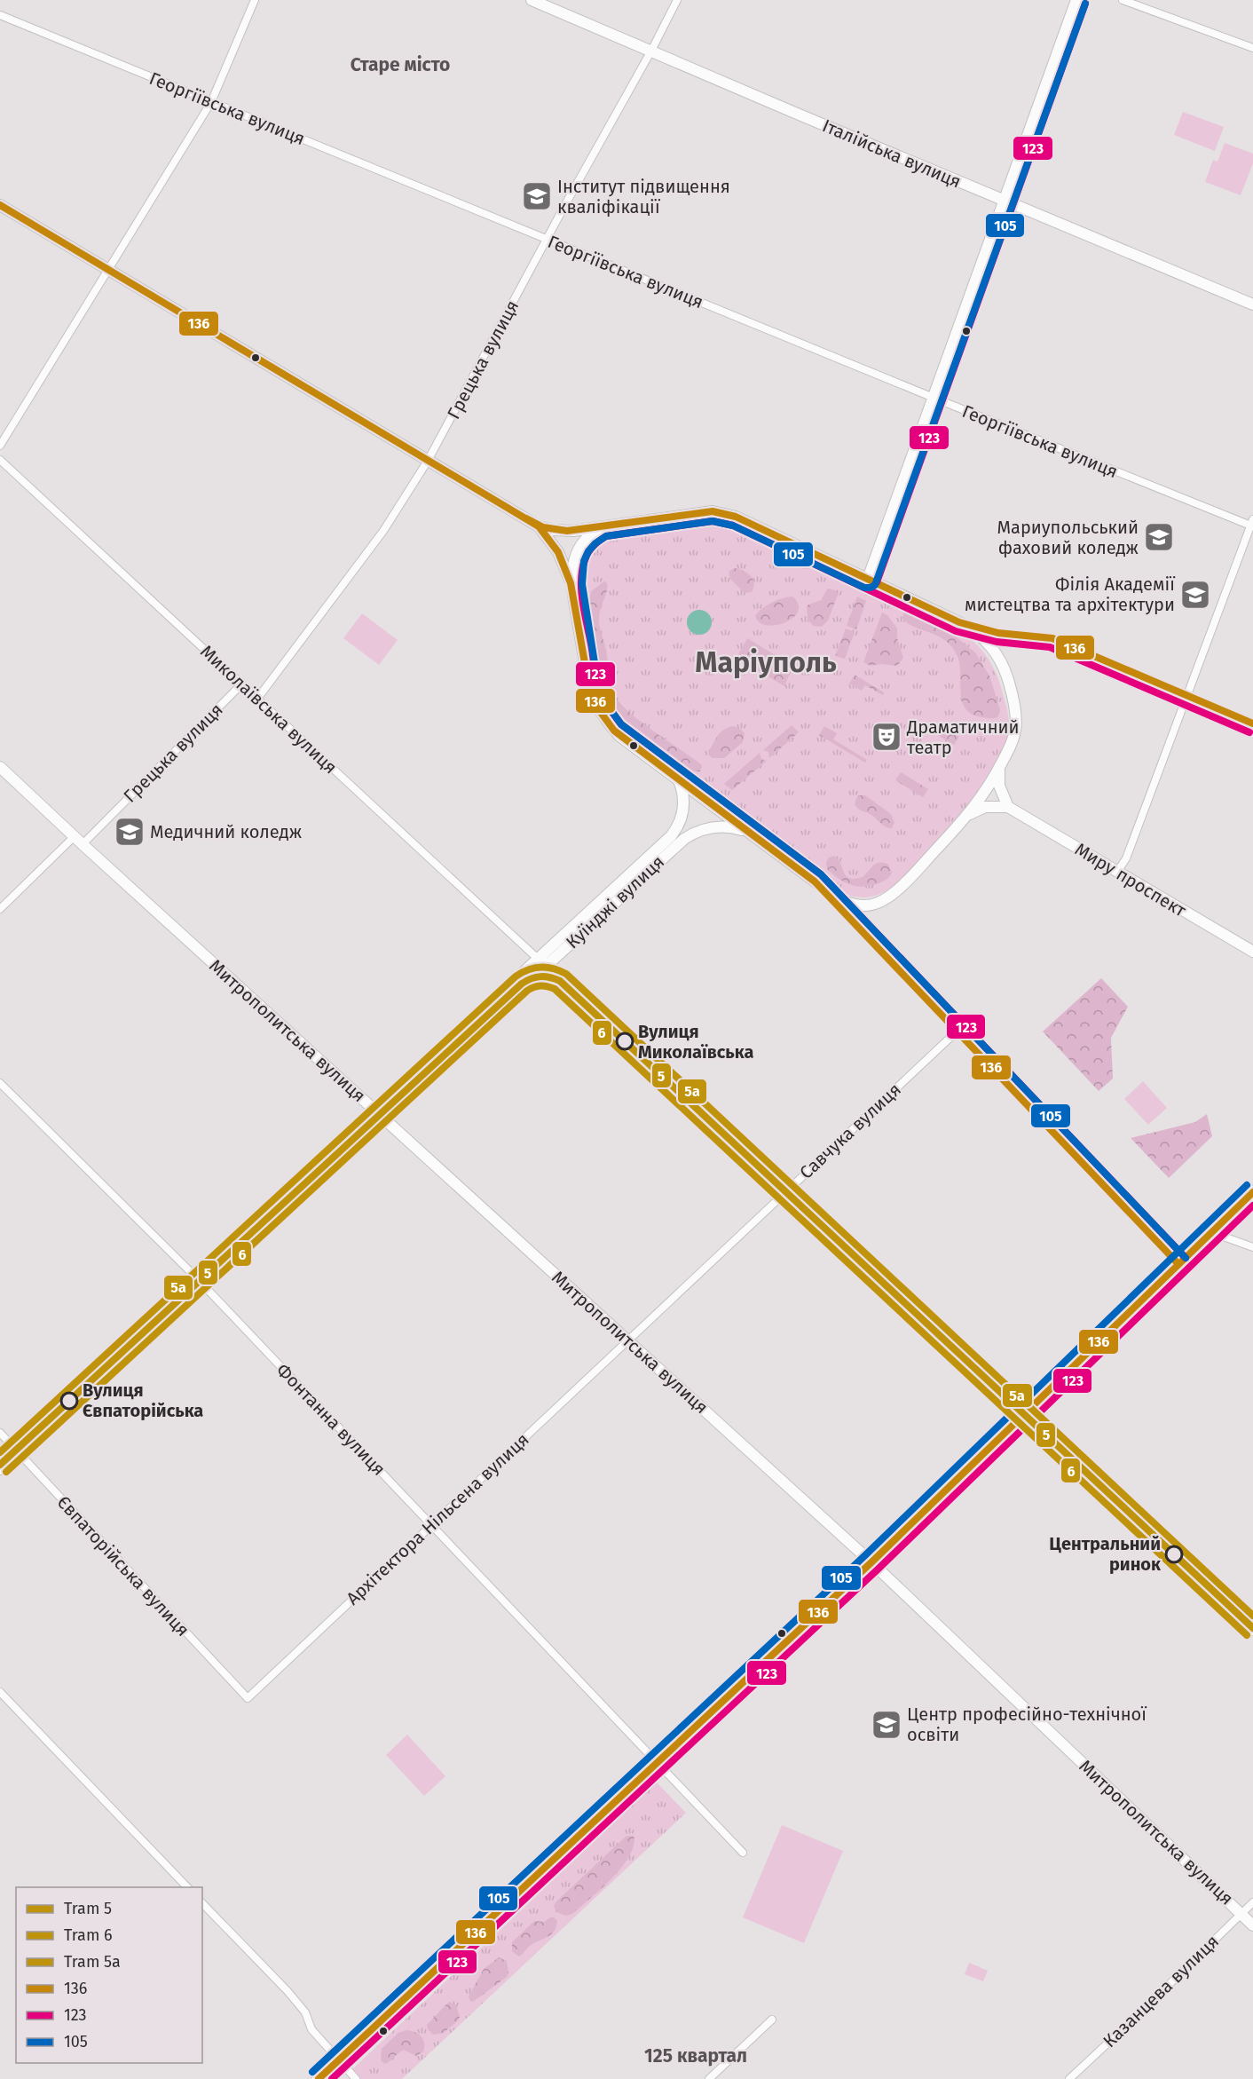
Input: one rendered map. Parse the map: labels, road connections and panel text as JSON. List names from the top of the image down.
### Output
{
  "streets": {
    "main road": [
      "Італійська вулиця",
      "Миру проспект",
      "Куїнджі вулиця",
      "Митрополитська вулиця"
    ],
    "street": [
      "Георгіївська вулиця",
      "Грецька вулиця",
      "Миколаївська вулиця",
      "Савчука вулиця",
      "Фонтанна вулиця",
      "Архітектора Нільсена вулиця",
      "Євпаторійська вулиця",
      "Казанцева вулиця"
    ]
  },
  "crossings": [
    ["Георгіївська вулиця", "Грецька вулиця"],
    ["Італійська вулиця", "Грецька вулиця"],
    ["Грецька вулиця", "Миколаївська вулиця"],
    ["Грецька вулиця", "Митрополитська вулиця"],
    ["Миколаївська вулиця", "Куїнджі вулиця"],
    ["Миколаївська вулиця", "Савчука вулиця"],
    ["Куїнджі вулиця", "Митрополитська вулиця"],
    ["Куїнджі вулиця", "Фонтанна вулиця"],
    ["Куїнджі вулиця", "Євпаторійська вулиця"],
    ["Митрополитська вулиця", "Савчука вулиця"],
    ["Митрополитська вулиця", "Архітектора Нільсена вулиця"],
    ["Митрополитська вулиця", "Казанцева вулиця"],
    ["Савчука вулиця", "Архітектора Нільсена вулиця"],
    ["Фонтанна вулиця", "Архітектора Нільсена вулиця"],
    ["Архітектора Нільсена вулиця", "Євпаторійська вулиця"]
  ],
  "districts": ["Старе місто", "Маріуполь", "125 квартал"],
  "places": {
    "school or university": [
      "Інститут підвищення кваліфікації",
      "Мариупольський фаховий коледж",
      "Філія Академії мистецтва та архітектури",
      "Медичний коледж",
      "Центр професійно-технічної освіти"
    ],
    "theatre": ["Драматичний театр"],
    "other": ["Вулиця Миколаївська", "Вулиця Євпаторійська", "Центральний ринок"]
  },
  "lines": [
    "transit line 123",
    "transit line 105",
    "transit line 136",
    "tram line 5а",
    "tram line 5",
    "tram line 6"
  ],
  "legend": [
    "Tram 5",
    "Tram 6",
    "Tram 5а",
    "136",
    "123",
    "105"
  ]
}
